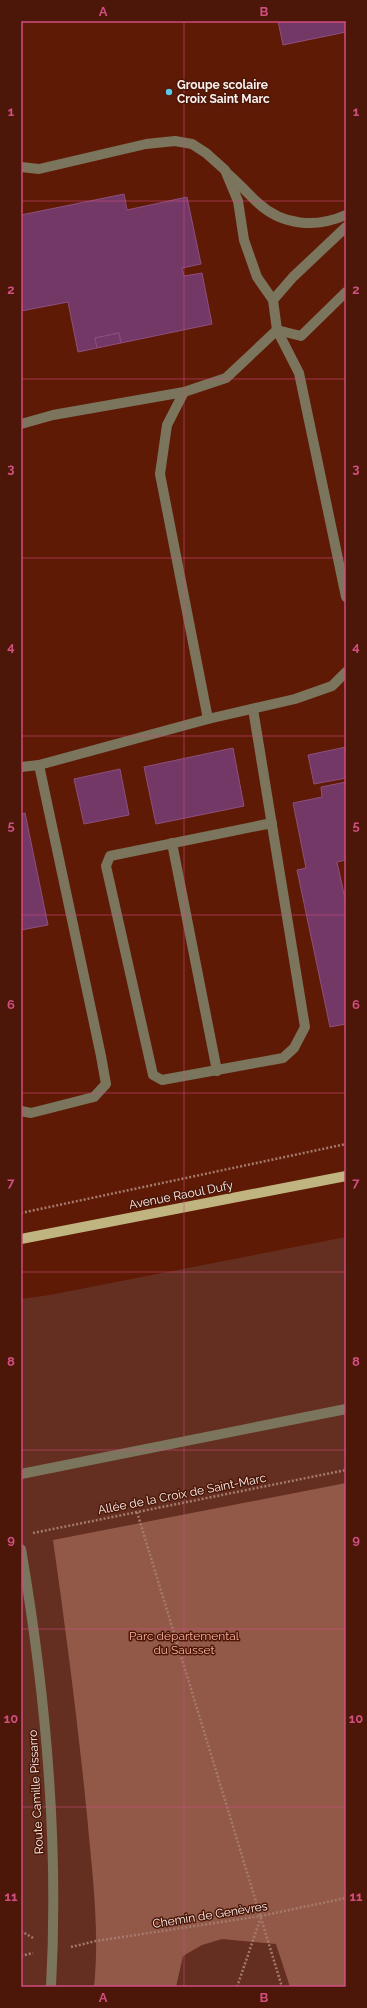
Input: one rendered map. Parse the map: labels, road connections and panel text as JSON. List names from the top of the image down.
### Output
{
  "streets": {
    "main road": ["Avenue Raoul Dufy"],
    "street": ["Route Camille Pissarro"],
    "path": ["Allée de la Croix de Saint-Marc", "Chemin de Genèvres"]
  },
  "parks": ["Parc départemental du Sausset"],
  "places": ["Groupe scolaire Croix Saint Marc"],
  "grid": {
    "columns": ["A", "B"],
    "rows": [
      "1",
      "2",
      "3",
      "4",
      "5",
      "6",
      "7",
      "8",
      "9",
      "10",
      "11"
    ]
  }
}
